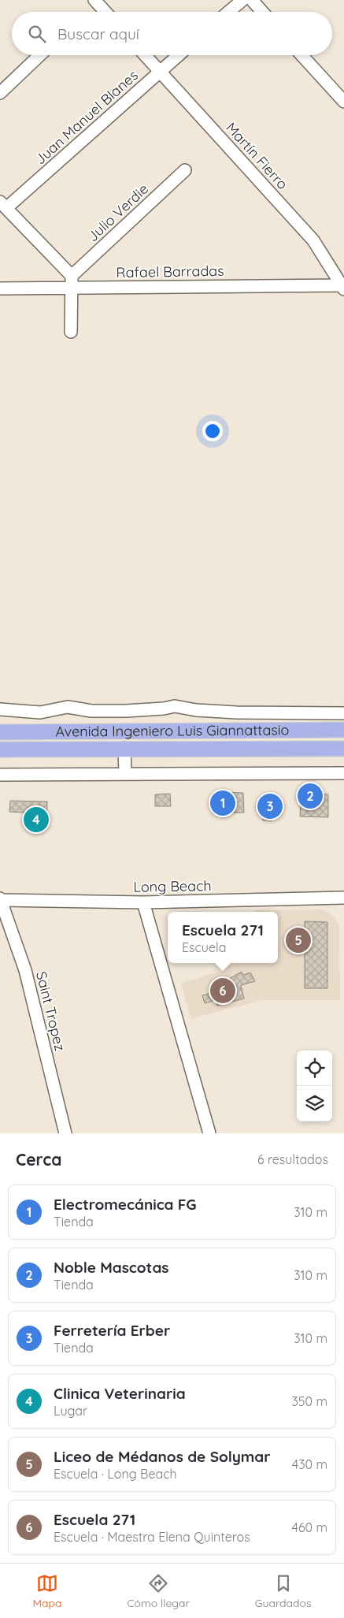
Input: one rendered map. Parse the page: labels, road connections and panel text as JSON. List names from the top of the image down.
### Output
{
  "streets": {
    "main road": ["Avenida Ingeniero Luis Giannattasio"],
    "street": [
      "Juan Manuel Blanes",
      "Martín Fierro",
      "Julio Verdie",
      "Rafael Barradas",
      "Long Beach",
      "Saint Tropez"
    ]
  },
  "crossings": [
    ["Juan Manuel Blanes", "Martín Fierro"],
    ["Martín Fierro", "Rafael Barradas"],
    ["Julio Verdie", "Rafael Barradas"],
    ["Long Beach", "Saint Tropez"]
  ],
  "page": {
    "search": "Buscar aquí",
    "pins": [
      "2",
      "1",
      "3",
      "4",
      "5",
      "6"
    ],
    "popup": ["Escuela 271", "Escuela"],
    "heading": ["Cerca", "6 resultados"],
    "list": [
      {
        "mark": "1",
        "name": "Electromecánica FG",
        "note": "Tienda",
        "value": "310 m"
      },
      {
        "mark": "2",
        "name": "Noble Mascotas",
        "note": "Tienda",
        "value": "310 m"
      },
      {
        "mark": "3",
        "name": "Ferretería Erber",
        "note": "Tienda",
        "value": "310 m"
      },
      {
        "mark": "4",
        "name": "Clinica Veterinaria",
        "note": "Lugar",
        "value": "350 m"
      },
      {
        "mark": "5",
        "name": "Liceo de Médanos de Solymar",
        "note": "Escuela · Long Beach",
        "value": "430 m"
      },
      {
        "mark": "6",
        "name": "Escuela 271",
        "note": "Escuela · Maestra Elena Quinteros",
        "value": "460 m"
      }
    ],
    "nav": ["Mapa", "Cómo llegar", "Guardados"]
  }
}
